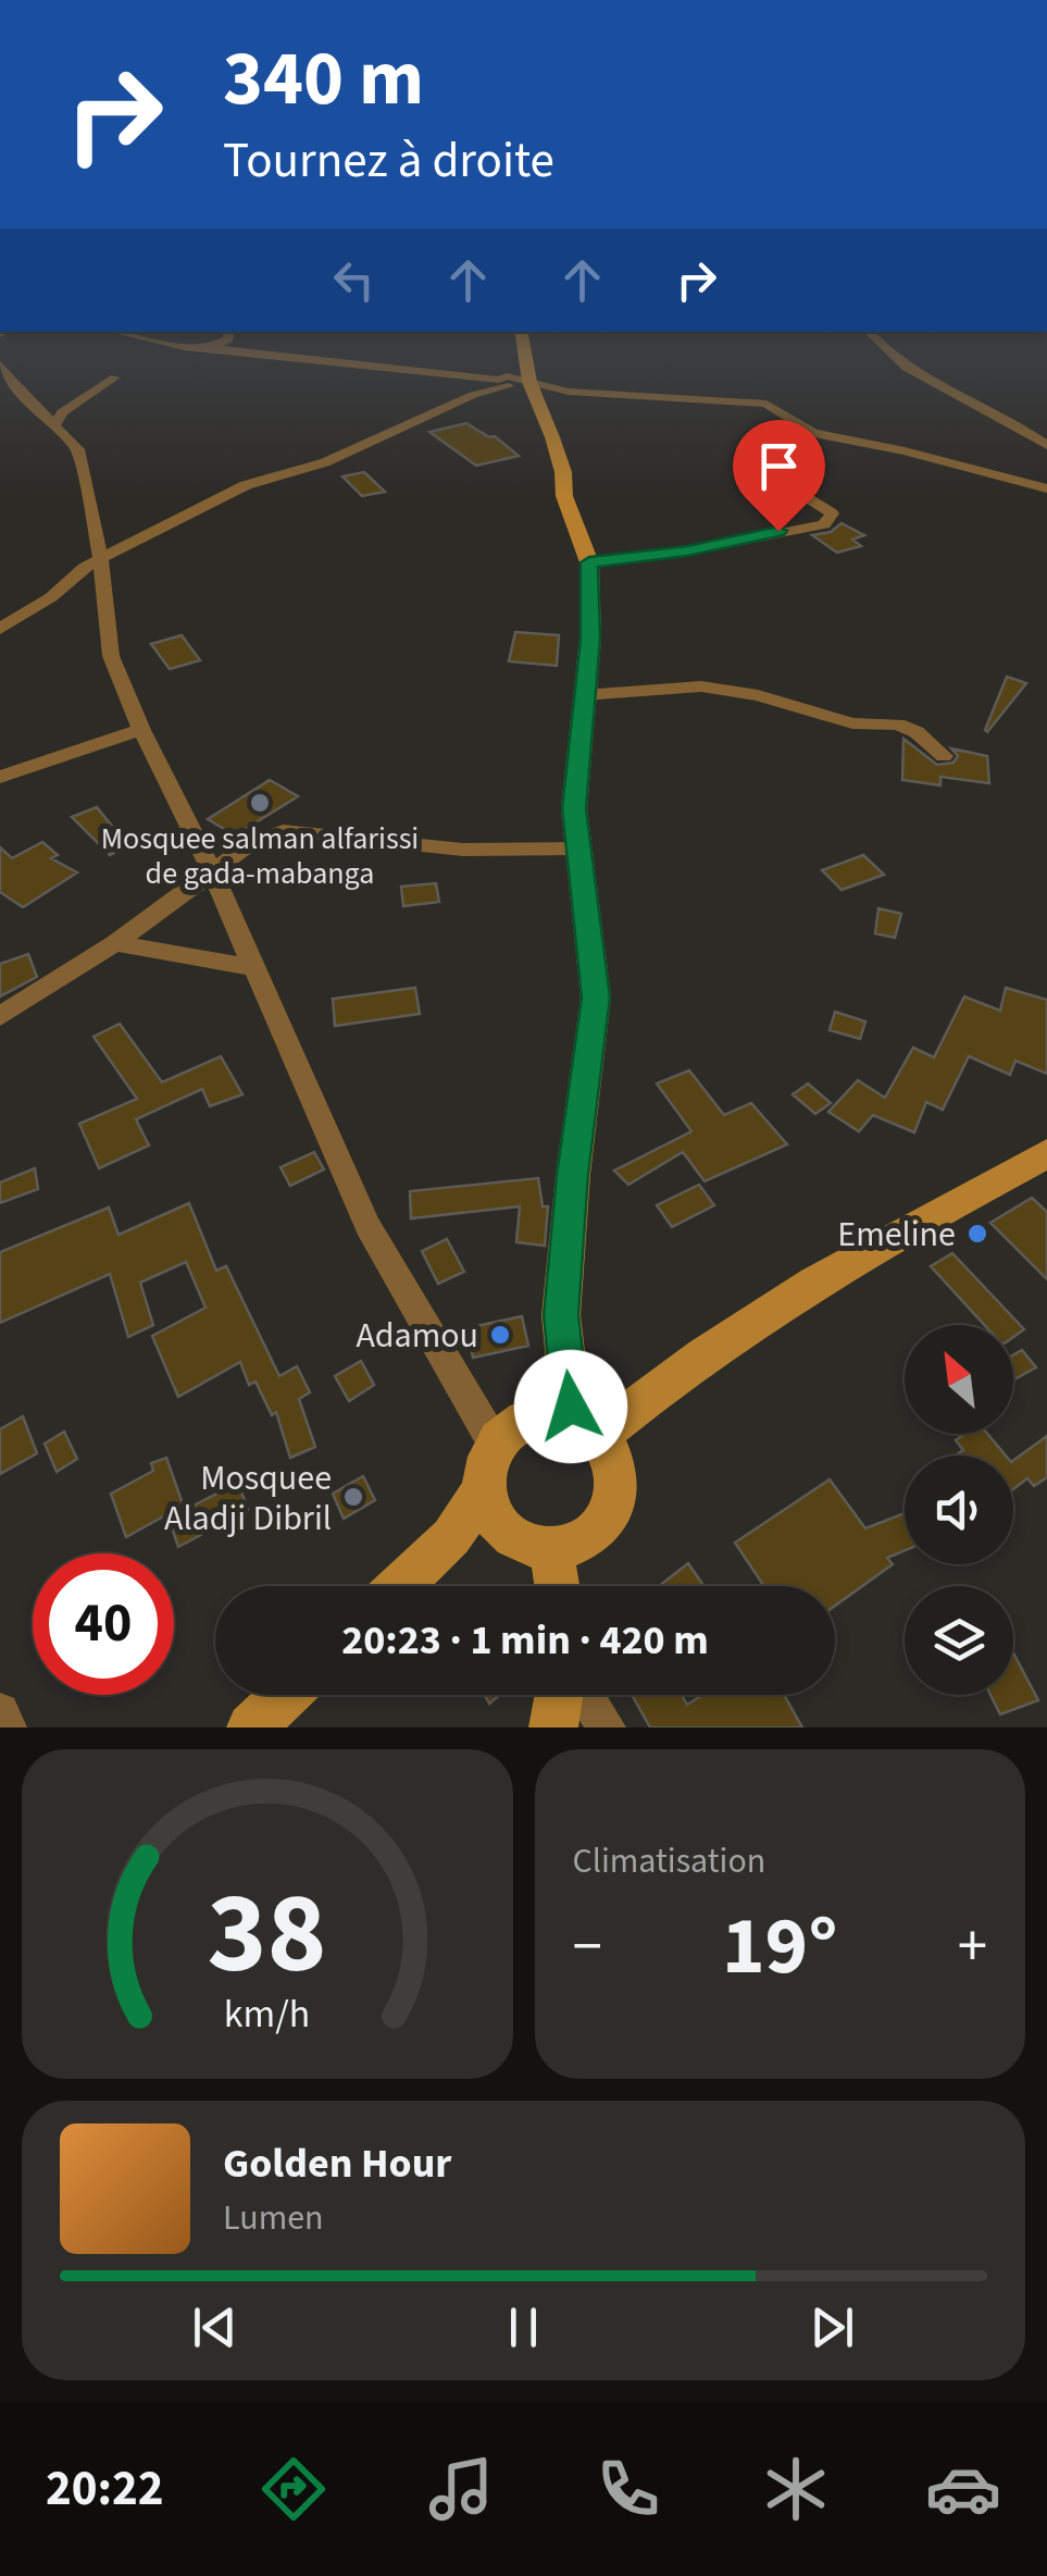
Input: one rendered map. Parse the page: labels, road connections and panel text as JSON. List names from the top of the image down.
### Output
{
  "places": [
    "Mosquee salman alfarissi de gada-mabanga",
    "Emeline",
    "Adamou",
    "Mosquee Aladji Dibril"
  ],
  "north": "top left",
  "page": {
    "turn": ["340 m", "Tournez à droite"],
    "limit": "40",
    "trip": "20:23 · 1 min · 420 m",
    "tile": "Climatisation",
    "heat": ["−", "19°", "+"],
    "song": ["Golden Hour", "Lumen"],
    "tabs": "20:22",
    "gauge": ["38", "km/h"]
  }
}
